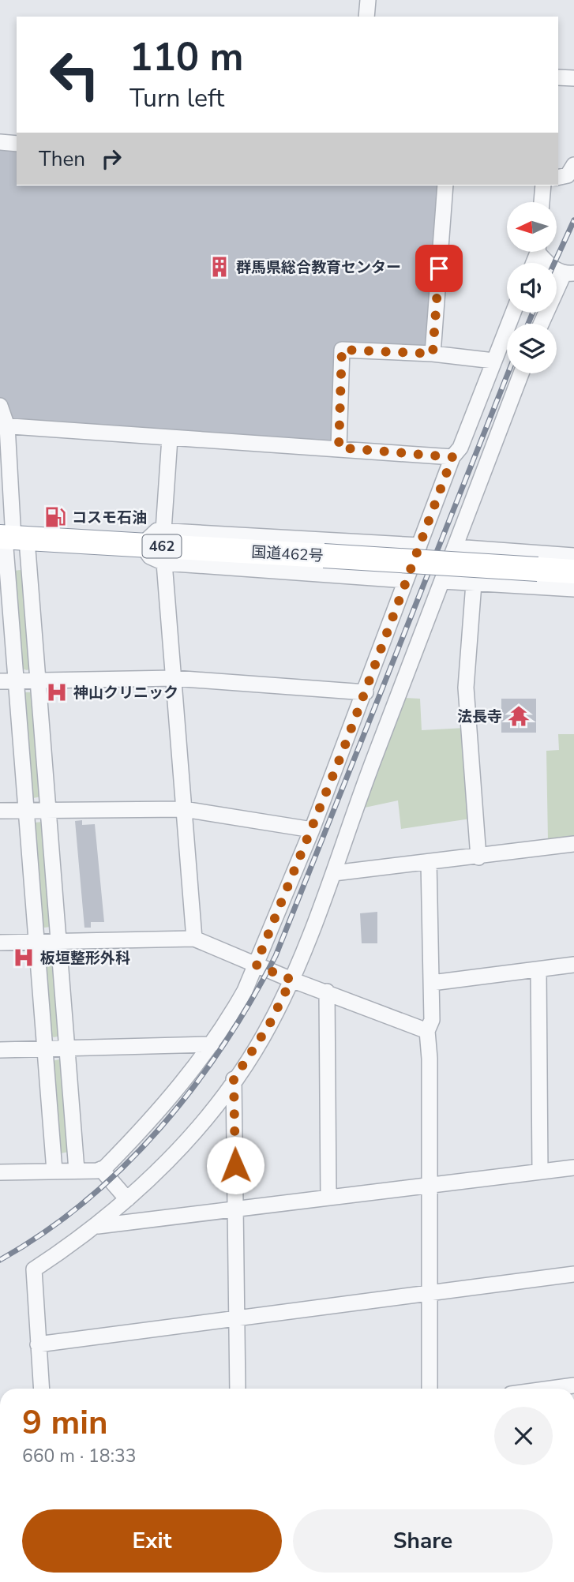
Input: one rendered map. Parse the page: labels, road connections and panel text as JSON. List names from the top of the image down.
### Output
{
  "streets": {
    "highway": ["462", "国道462号"]
  },
  "places": {
    "building": ["群馬県総合教育センター"],
    "fuel station": ["コスモ石油"],
    "hospital": ["神山クリニック", "板垣整形外科"],
    "temple": ["法長寺"]
  },
  "north": "left",
  "page": {
    "turn": ["110 m", "Turn left"],
    "then": "Then",
    "heading": ["9 min", "660 m · 18:33"],
    "buttons": ["Exit", "Share"]
  }
}
